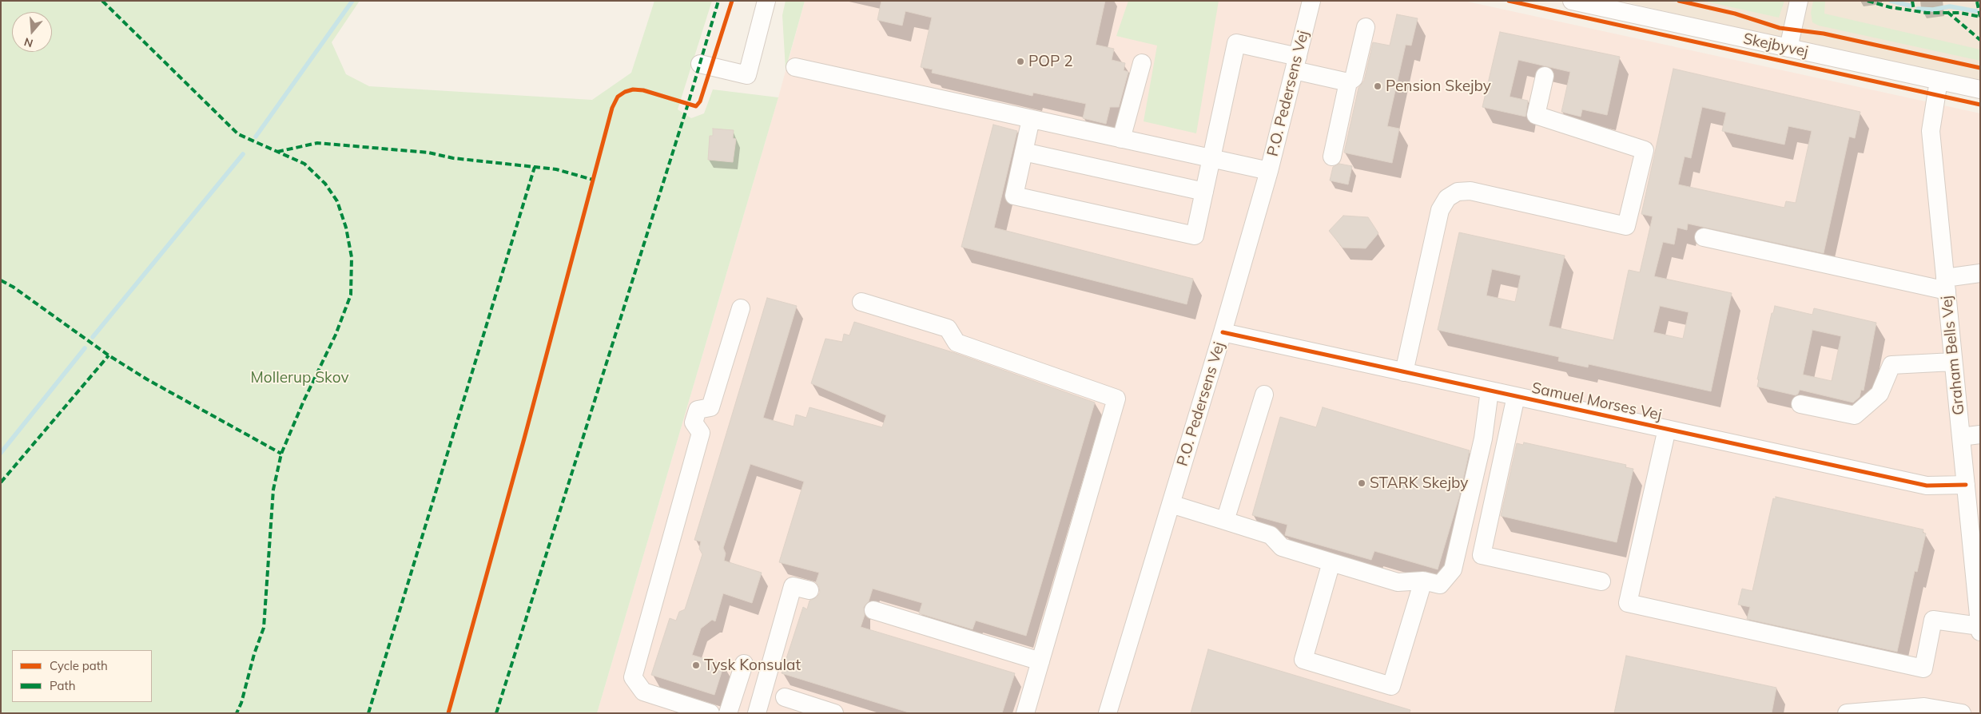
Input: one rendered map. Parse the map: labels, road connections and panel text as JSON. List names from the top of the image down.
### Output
{
  "streets": {
    "street": [
      "Skejbyvej",
      "P.O. Pedersens Vej",
      "Graham Bells Vej",
      "Samuel Morses Vej"
    ]
  },
  "crossings": [
    ["Skejbyvej", "Graham Bells Vej"],
    ["P.O. Pedersens Vej", "Samuel Morses Vej"],
    ["Graham Bells Vej", "Samuel Morses Vej"]
  ],
  "parks": ["Mollerup Skov"],
  "places": [
    "POP 2",
    "Pension Skejby",
    "STARK Skejby",
    "Tysk Konsulat"
  ],
  "legend": ["Cycle path", "Path"],
  "north": "bottom"
}
